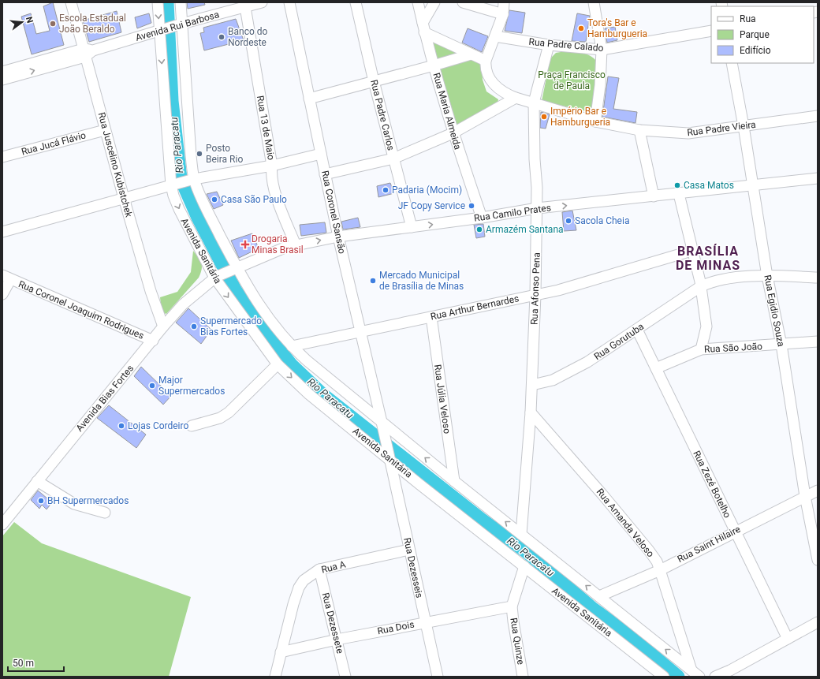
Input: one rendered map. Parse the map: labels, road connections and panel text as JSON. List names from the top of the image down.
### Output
{
  "streets": {
    "street": [
      "Avenida Rui Barbosa",
      "Rua Padre Calado",
      "Rua Maria Almeida",
      "Rua Padre Carlos",
      "Rua 13 de Maio",
      "Rua Padre Vieira",
      "Rua Jucá Flávio",
      "Rua Juscelino Kubistchek",
      "Rua Coronel Sansão",
      "Rua Camilo Prates",
      "Avenida Sanitária",
      "Rua Afonso Pena",
      "Rua Arthur Bernardes",
      "Rua Coronel Joaquim Rodrigues",
      "Rua Egidio Souza",
      "Rua Gorutuba",
      "Rua São João",
      "Avenida Bias Fortes",
      "Rua Júlia Veloso",
      "Rua Zezé Botelho",
      "Rua Amanda Veloso",
      "Rua Saint Hilaire",
      "Rua A",
      "Rua Dezesseis",
      "Rua Dezessete",
      "Rua Dois",
      "Rua Quinze"
    ]
  },
  "crossings": [
    ["Avenida Rui Barbosa", "Rua 13 de Maio"],
    ["Avenida Rui Barbosa", "Rua Juscelino Kubistchek"],
    ["Avenida Rui Barbosa", "Avenida Sanitária"],
    ["Rua Padre Calado", "Rua Afonso Pena"],
    ["Rua Maria Almeida", "Rua Camilo Prates"],
    ["Rua Padre Carlos", "Rua Camilo Prates"],
    ["Rua 13 de Maio", "Rua Camilo Prates"],
    ["Rua Padre Vieira", "Rua Afonso Pena"],
    ["Rua Padre Vieira", "Rua Egidio Souza"],
    ["Rua Jucá Flávio", "Rua Juscelino Kubistchek"],
    ["Rua Juscelino Kubistchek", "Avenida Bias Fortes"],
    ["Rua Coronel Sansão", "Rua Camilo Prates"],
    ["Rua Coronel Sansão", "Avenida Sanitária"],
    ["Rua Coronel Sansão", "Rua Arthur Bernardes"],
    ["Rua Coronel Sansão", "Rua Dezesseis"],
    ["Rua Camilo Prates", "Avenida Sanitária"],
    ["Rua Camilo Prates", "Rua Afonso Pena"],
    ["Rua Camilo Prates", "Rua Egidio Souza"],
    ["Rua Camilo Prates", "Avenida Bias Fortes"],
    ["Avenida Sanitária", "Rua Afonso Pena"],
    ["Avenida Sanitária", "Rua Arthur Bernardes"],
    ["Avenida Sanitária", "Avenida Bias Fortes"],
    ["Avenida Sanitária", "Rua Júlia Veloso"],
    ["Avenida Sanitária", "Rua Amanda Veloso"],
    ["Avenida Sanitária", "Rua Saint Hilaire"],
    ["Avenida Sanitária", "Rua Dezesseis"],
    ["Rua Afonso Pena", "Rua Arthur Bernardes"],
    ["Rua Afonso Pena", "Rua Gorutuba"],
    ["Rua Afonso Pena", "Rua Amanda Veloso"],
    ["Rua Arthur Bernardes", "Rua Júlia Veloso"],
    ["Rua Coronel Joaquim Rodrigues", "Avenida Bias Fortes"],
    ["Rua Egidio Souza", "Rua Gorutuba"],
    ["Rua Egidio Souza", "Rua São João"],
    ["Rua Egidio Souza", "Rua Saint Hilaire"],
    ["Rua Gorutuba", "Rua Zezé Botelho"],
    ["Rua São João", "Rua Zezé Botelho"],
    ["Rua Zezé Botelho", "Rua Saint Hilaire"],
    ["Rua Amanda Veloso", "Rua Saint Hilaire"],
    ["Rua A", "Rua Dezesseis"],
    ["Rua A", "Rua Dezessete"],
    ["Rua A", "Rua Dois"],
    ["Rua Dezesseis", "Rua Dois"],
    ["Rua Dezessete", "Rua Dois"],
    ["Rua Dois", "Rua Quinze"]
  ],
  "districts": ["BRASÍLIA DE MINAS"],
  "water": ["Rio Paracatu"],
  "parks": ["Praça Francisco de Paula"],
  "places": {
    "other": [
      "Escola Estadual João Beraldo",
      "Tora's Bar e Hamburgueria",
      "Banco do Nordeste",
      "Império Bar e Hamburgueria",
      "Posto Beira Rio",
      "Casa Matos",
      "Padaria (Mocim)",
      "Casa São Paulo",
      "JF Copy Service",
      "Sacola Cheia",
      "Armazém Santana",
      "Mercado Municipal de Brasília de Minas",
      "Supermercado Bias Fortes",
      "Major Supermercados",
      "Lojas Cordeiro",
      "BH Supermercados"
    ],
    "health": ["Drogaria Minas Brasil"]
  },
  "legend": ["Rua", "Parque", "Edifício"],
  "scale_bar": "50 m",
  "north": "right"
}
